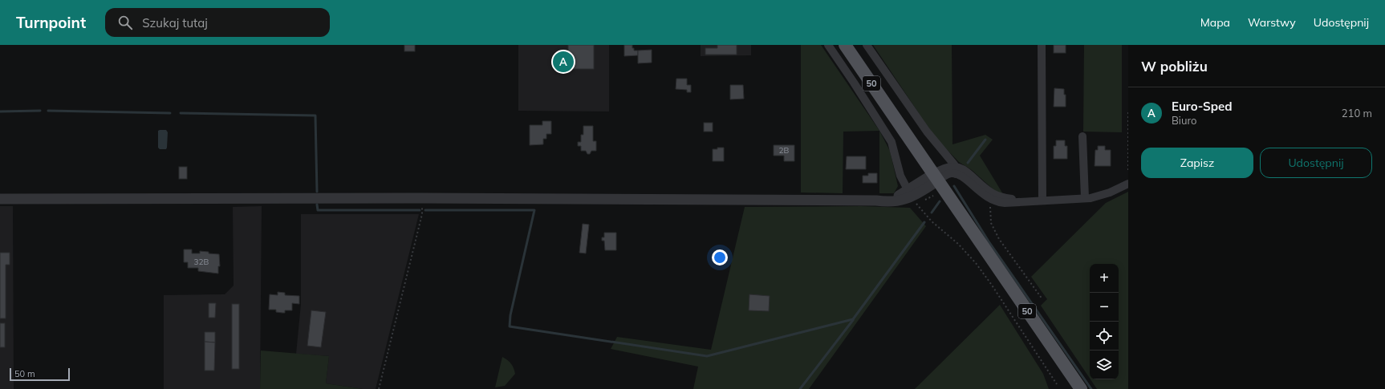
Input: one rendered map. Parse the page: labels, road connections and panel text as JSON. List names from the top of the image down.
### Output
{
  "streets": {
    "main road": ["50"]
  },
  "house_numbers": ["2B", "32B"],
  "scale_bar": "50 m",
  "page": {
    "header": "Turnpoint",
    "search": "Szukaj tutaj",
    "nav": ["Mapa", "Warstwy", "Udostępnij"],
    "heading": "W pobliżu",
    "pins": "A",
    "list": [
      {
        "mark": "A",
        "name": "Euro-Sped",
        "note": "Biuro",
        "value": "210 m"
      }
    ],
    "buttons": ["Zapisz", "Udostępnij"],
    "map_buttons": ["+", "−"],
    "scale": "50 m"
  }
}
